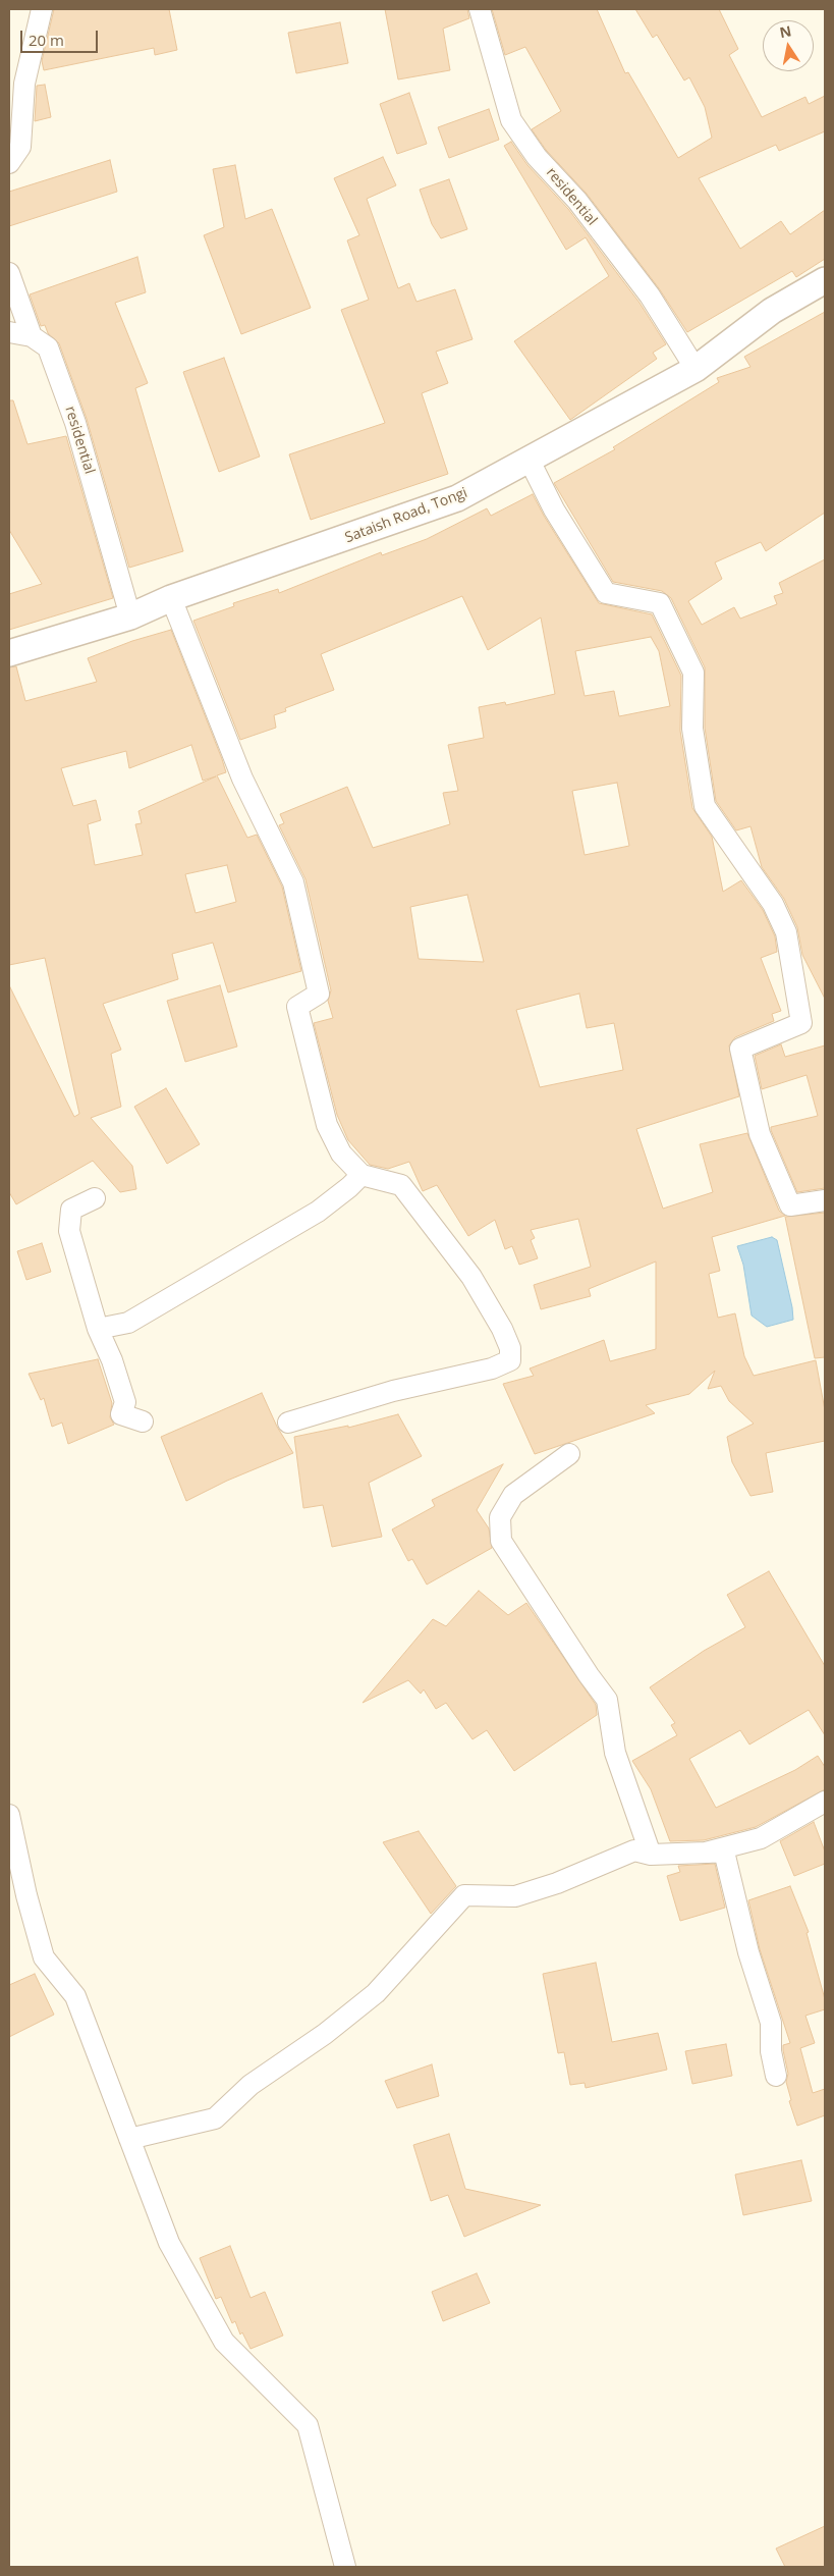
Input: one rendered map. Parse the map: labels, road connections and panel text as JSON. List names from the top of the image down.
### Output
{
  "streets": {
    "street": ["residential", "Sataish Road, Tongi"]
  },
  "crossings": [
    ["residential", "Sataish Road, Tongi"]
  ],
  "scale_bar": "20 m",
  "north": "top"
}
